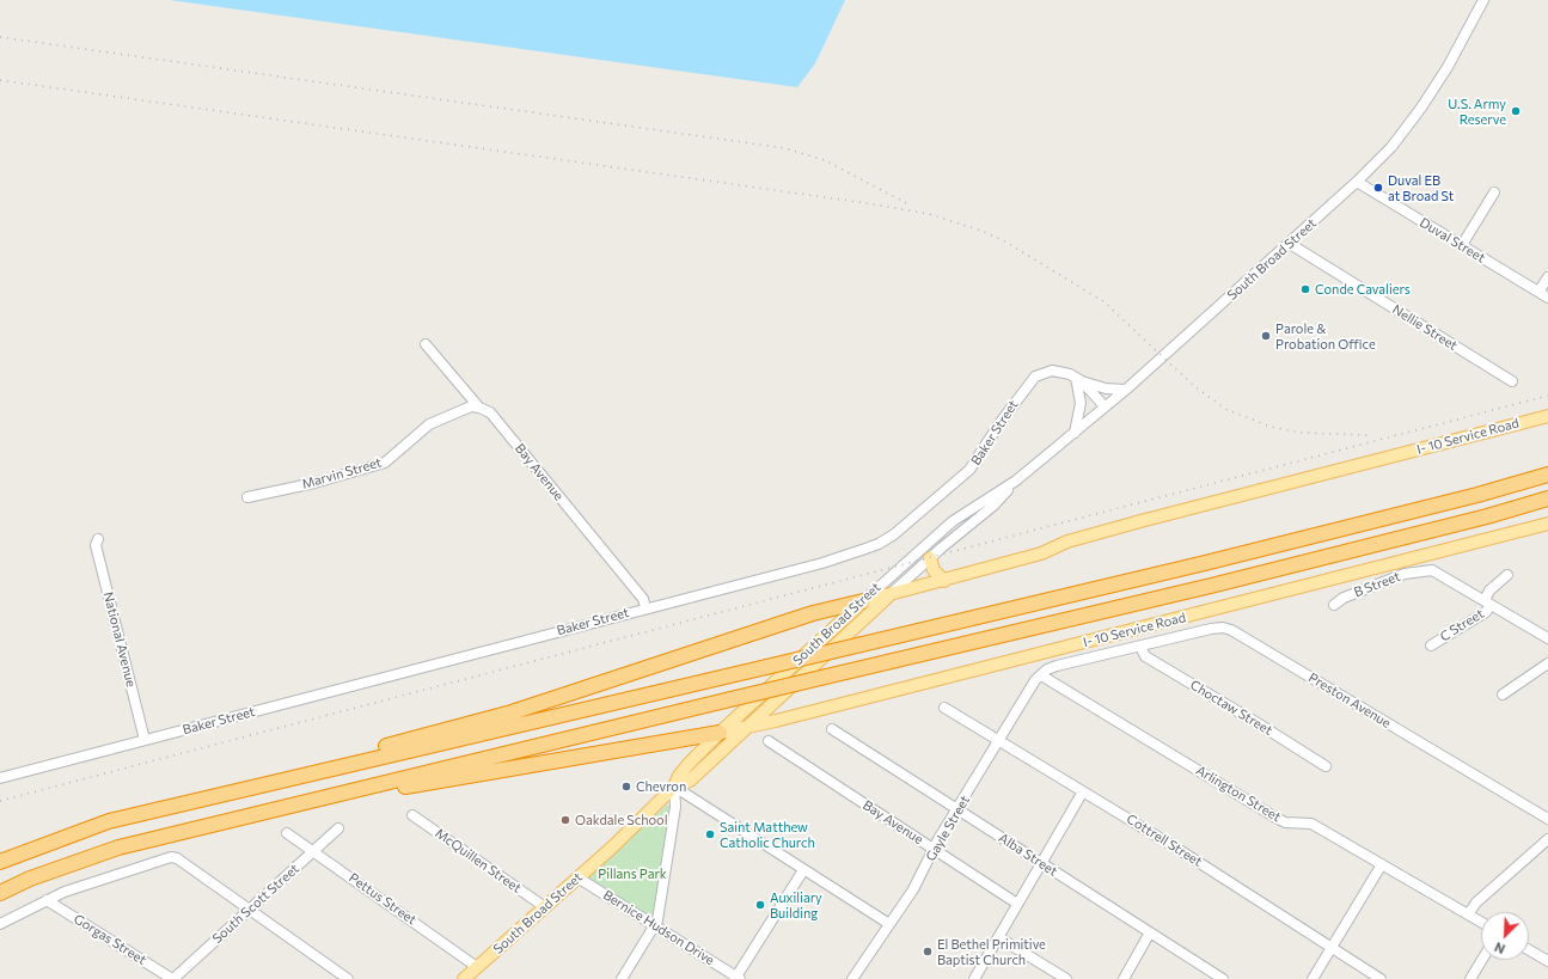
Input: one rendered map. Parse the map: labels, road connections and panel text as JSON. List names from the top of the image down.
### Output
{
  "streets": {
    "main road": ["South Broad Street", "I- 10 Service Road"],
    "street": [
      "Duval Street",
      "Nellie Street",
      "Baker Street",
      "Bay Avenue",
      "Marvin Street",
      "B Street",
      "C Street",
      "National Avenue",
      "Preston Avenue",
      "Choctaw Street",
      "Arlington Street",
      "Gayle Street",
      "Cottrell Street",
      "Alba Street",
      "McQuillen Street",
      "Pettus Street",
      "South Scott Street",
      "Bernice Hudson Drive",
      "Gorgas Street"
    ]
  },
  "crossings": [
    ["Duval Street", "South Broad Street"],
    ["South Broad Street", "Nellie Street"],
    ["South Broad Street", "Baker Street"],
    ["South Broad Street", "I- 10 Service Road"],
    ["South Broad Street", "McQuillen Street"],
    ["South Broad Street", "Pettus Street"],
    ["South Broad Street", "Bernice Hudson Drive"],
    ["Baker Street", "Bay Avenue"],
    ["Baker Street", "National Avenue"],
    ["Bay Avenue", "Marvin Street"],
    ["Bay Avenue", "Gayle Street"],
    ["B Street", "C Street"],
    ["Preston Avenue", "Choctaw Street"],
    ["Preston Avenue", "Arlington Street"],
    ["Preston Avenue", "Gayle Street"],
    ["Arlington Street", "Gayle Street"],
    ["Gayle Street", "Cottrell Street"],
    ["Gayle Street", "Alba Street"],
    ["Pettus Street", "South Scott Street"],
    ["South Scott Street", "Gorgas Street"]
  ],
  "parks": ["Pillans Park"],
  "places": [
    "U.S. Army Reserve",
    "Duval EB at Broad St",
    "Conde Cavaliers",
    "Parole & Probation Office",
    "Chevron",
    "Oakdale School",
    "Saint Matthew Catholic Church",
    "Auxiliary Building",
    "El Bethel Primitive Baptist Church"
  ],
  "north": "bottom left"
}
